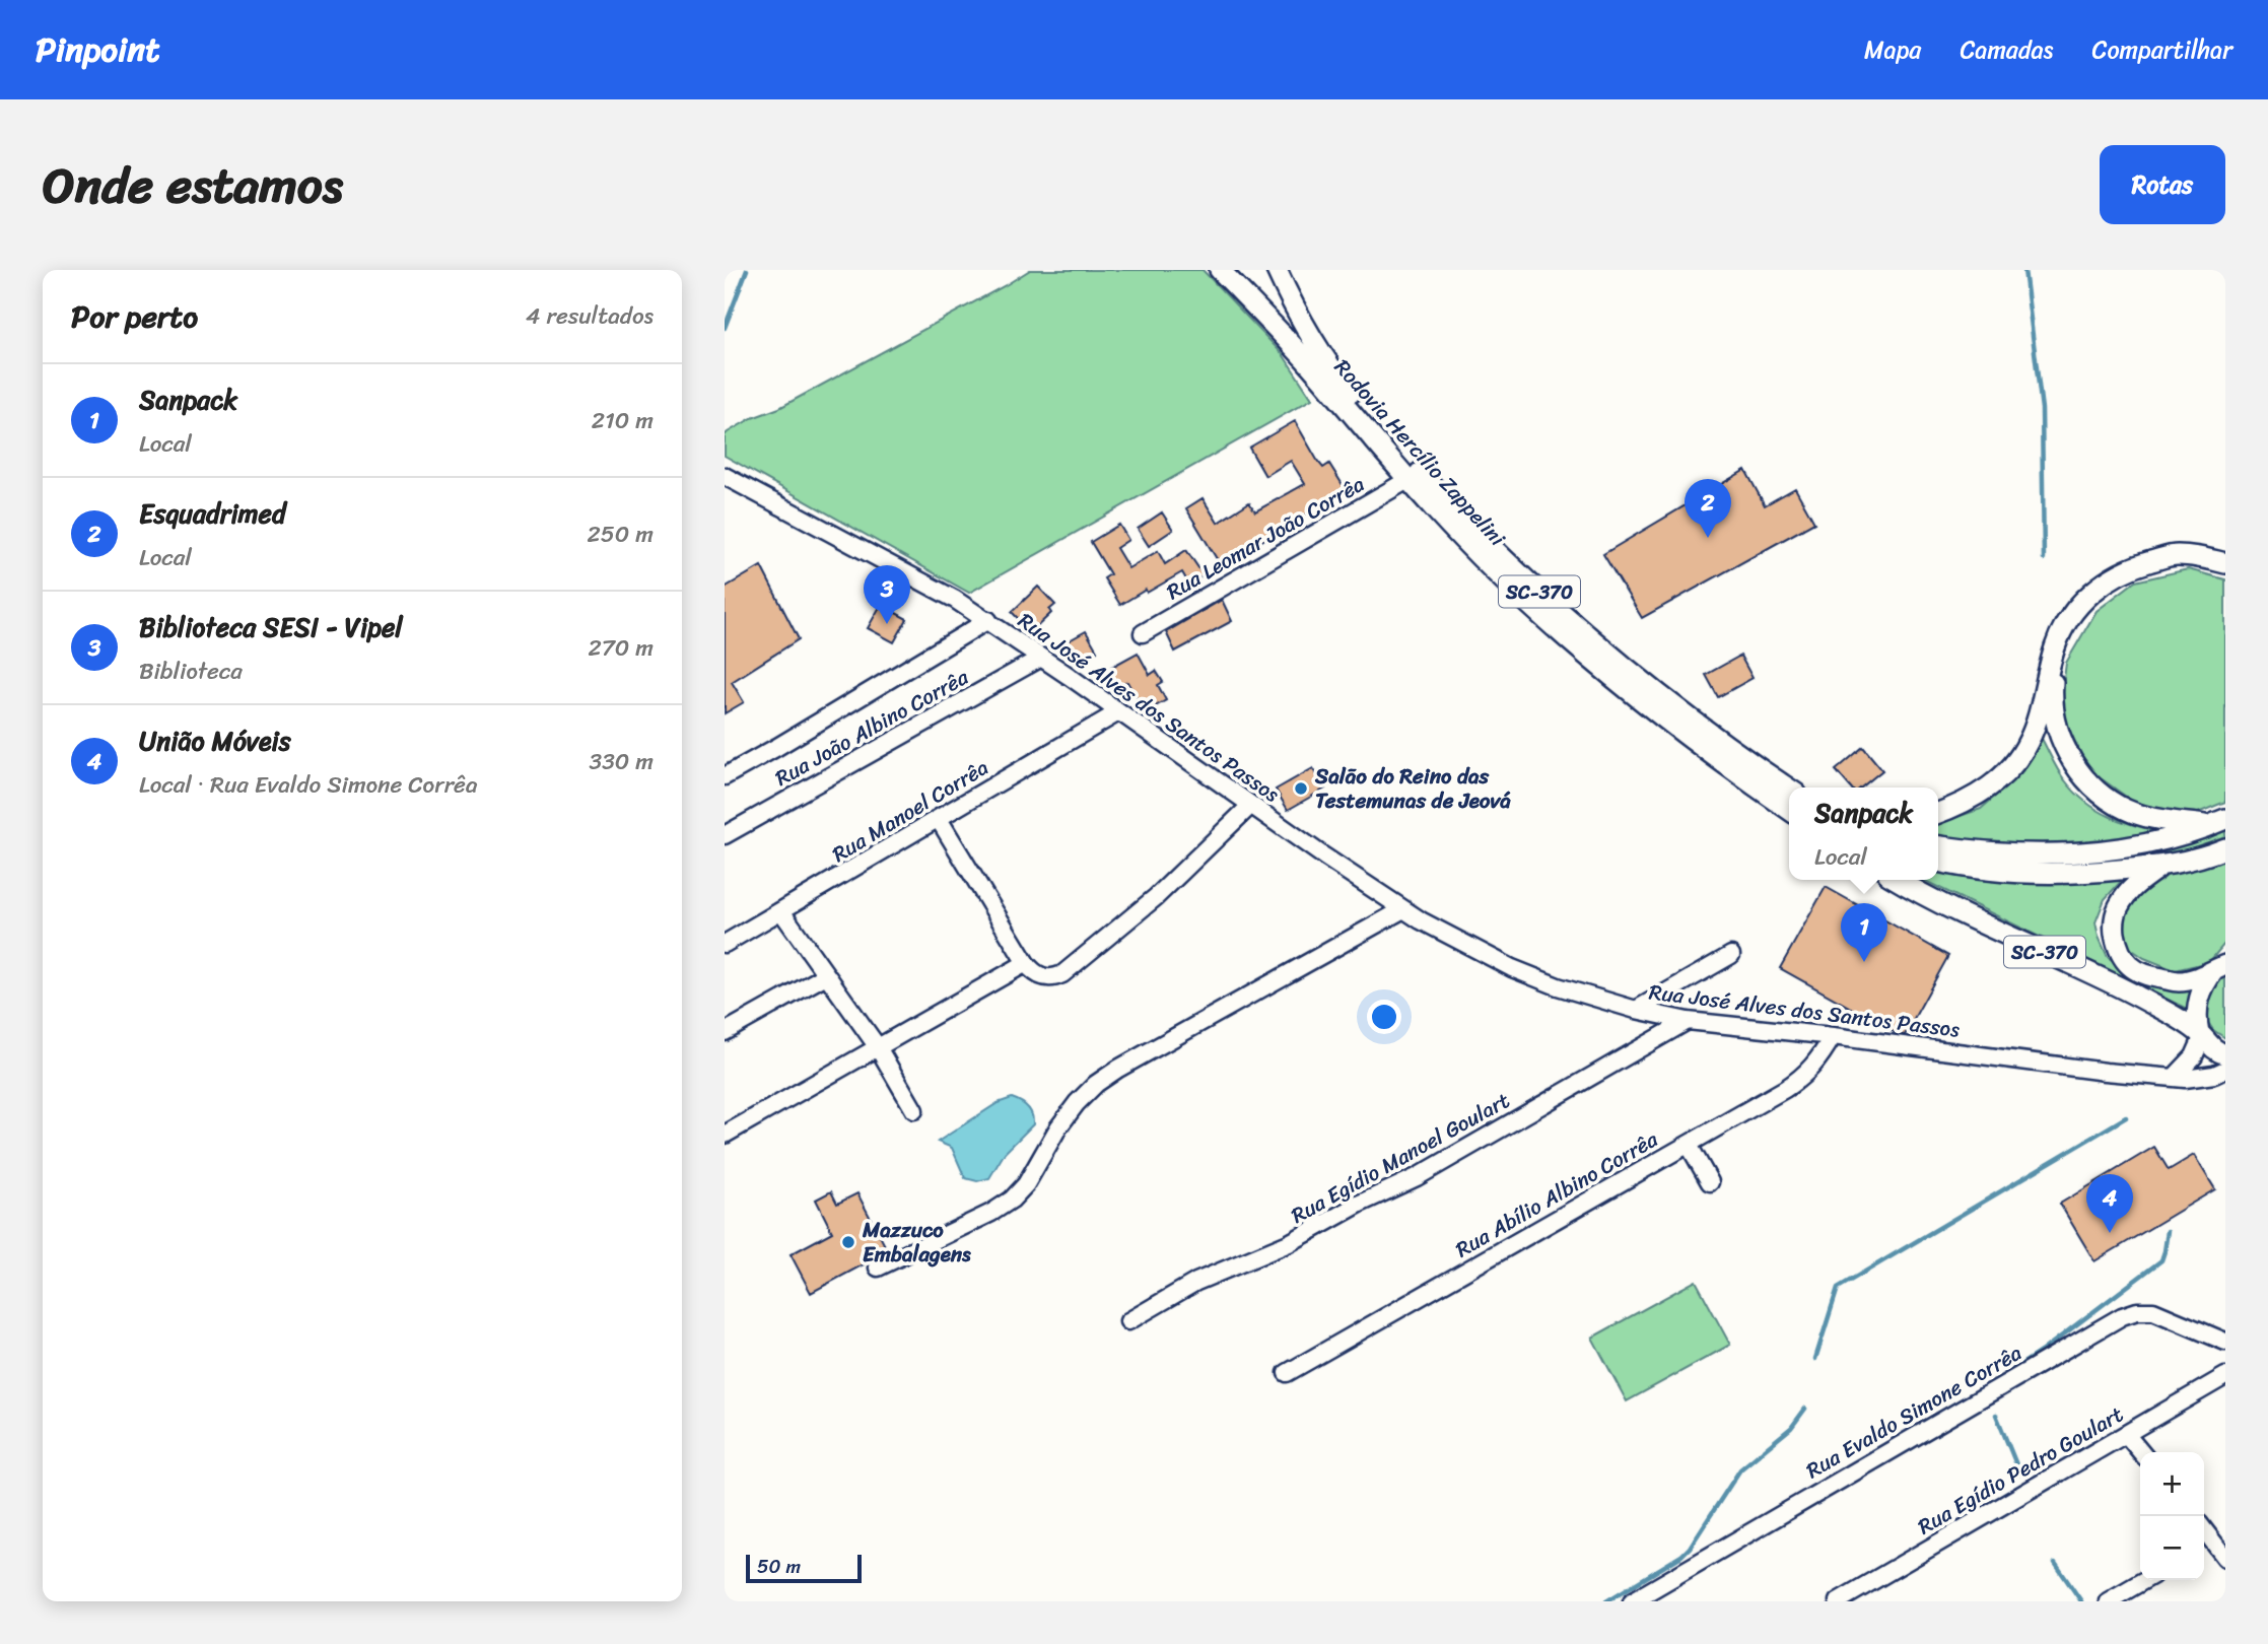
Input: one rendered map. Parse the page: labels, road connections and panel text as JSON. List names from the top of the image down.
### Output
{
  "streets": {
    "main road": ["Rodovia Hercílio Zappelini", "SC-370"],
    "street": [
      "Rua Leomar João Corrêa",
      "Rua José Alves dos Santos Passos",
      "Rua João Albino Corrêa",
      "Rua Manoel Corrêa",
      "Rua Egídio Manoel Goulart",
      "Rua Abílio Albino Corrêa",
      "Rua Evaldo Simone Corrêa",
      "Rua Egídio Pedro Goulart"
    ]
  },
  "crossings": [
    ["Rodovia Hercílio Zappelini", "Rua Leomar João Corrêa"],
    ["Rua José Alves dos Santos Passos", "Rua João Albino Corrêa"],
    ["Rua José Alves dos Santos Passos", "Rua Manoel Corrêa"],
    ["Rua José Alves dos Santos Passos", "Rua Egídio Manoel Goulart"],
    ["Rua José Alves dos Santos Passos", "Rua Abílio Albino Corrêa"]
  ],
  "places": ["Salão do Reino das Testemunas de Jeová", "Mazzuco Embalagens"],
  "scale_bar": "50 m",
  "page": {
    "header": "Pinpoint",
    "nav": ["Mapa", "Camadas", "Compartilhar"],
    "title": "Onde estamos",
    "buttons": "Rotas",
    "heading": ["Por perto", "4 resultados"],
    "list": [
      {
        "mark": "1",
        "name": "Sanpack",
        "note": "Local",
        "value": "210 m"
      },
      {
        "mark": "2",
        "name": "Esquadrimed",
        "note": "Local",
        "value": "250 m"
      },
      {
        "mark": "3",
        "name": "Biblioteca SESI - Vipel",
        "note": "Biblioteca",
        "value": "270 m"
      },
      {
        "mark": "4",
        "name": "União Móveis",
        "note": "Local · Rua Evaldo Simone Corrêa",
        "value": "330 m"
      }
    ],
    "pins": [
      "2",
      "3",
      "1",
      "4"
    ],
    "popup": ["Sanpack", "Local"],
    "map_buttons": ["+", "−"],
    "scale": "50 m"
  }
}
